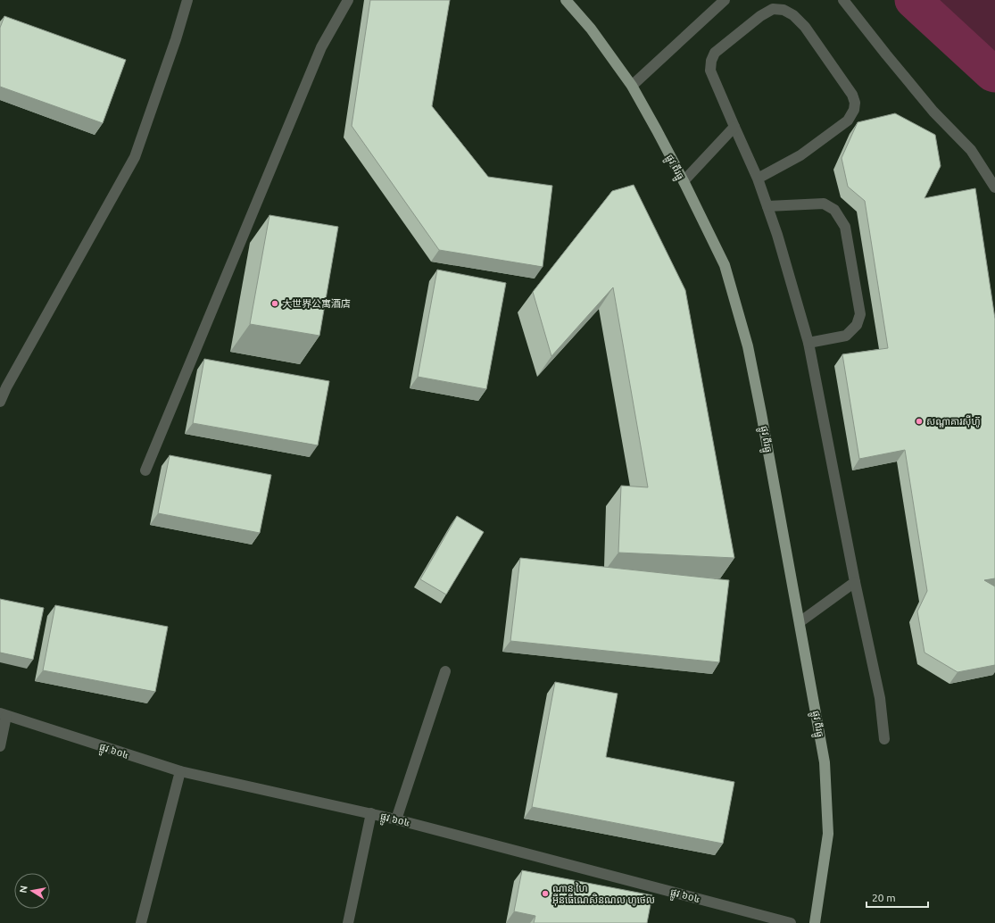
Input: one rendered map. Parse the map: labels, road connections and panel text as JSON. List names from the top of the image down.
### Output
{
  "streets": {
    "main road": ["ផ្លូវ ពីរធ្នូ"],
    "street": ["ផ្លូវ ៦០៤"]
  },
  "places": ["大世界公寓酒店", "សណ្ឋាគារស៊ីហ៊ូ", "ណាន ហៃ អ៊ីនធើណេសិនណល ហូថេល"],
  "scale_bar": "20 m",
  "north": "left"
}
